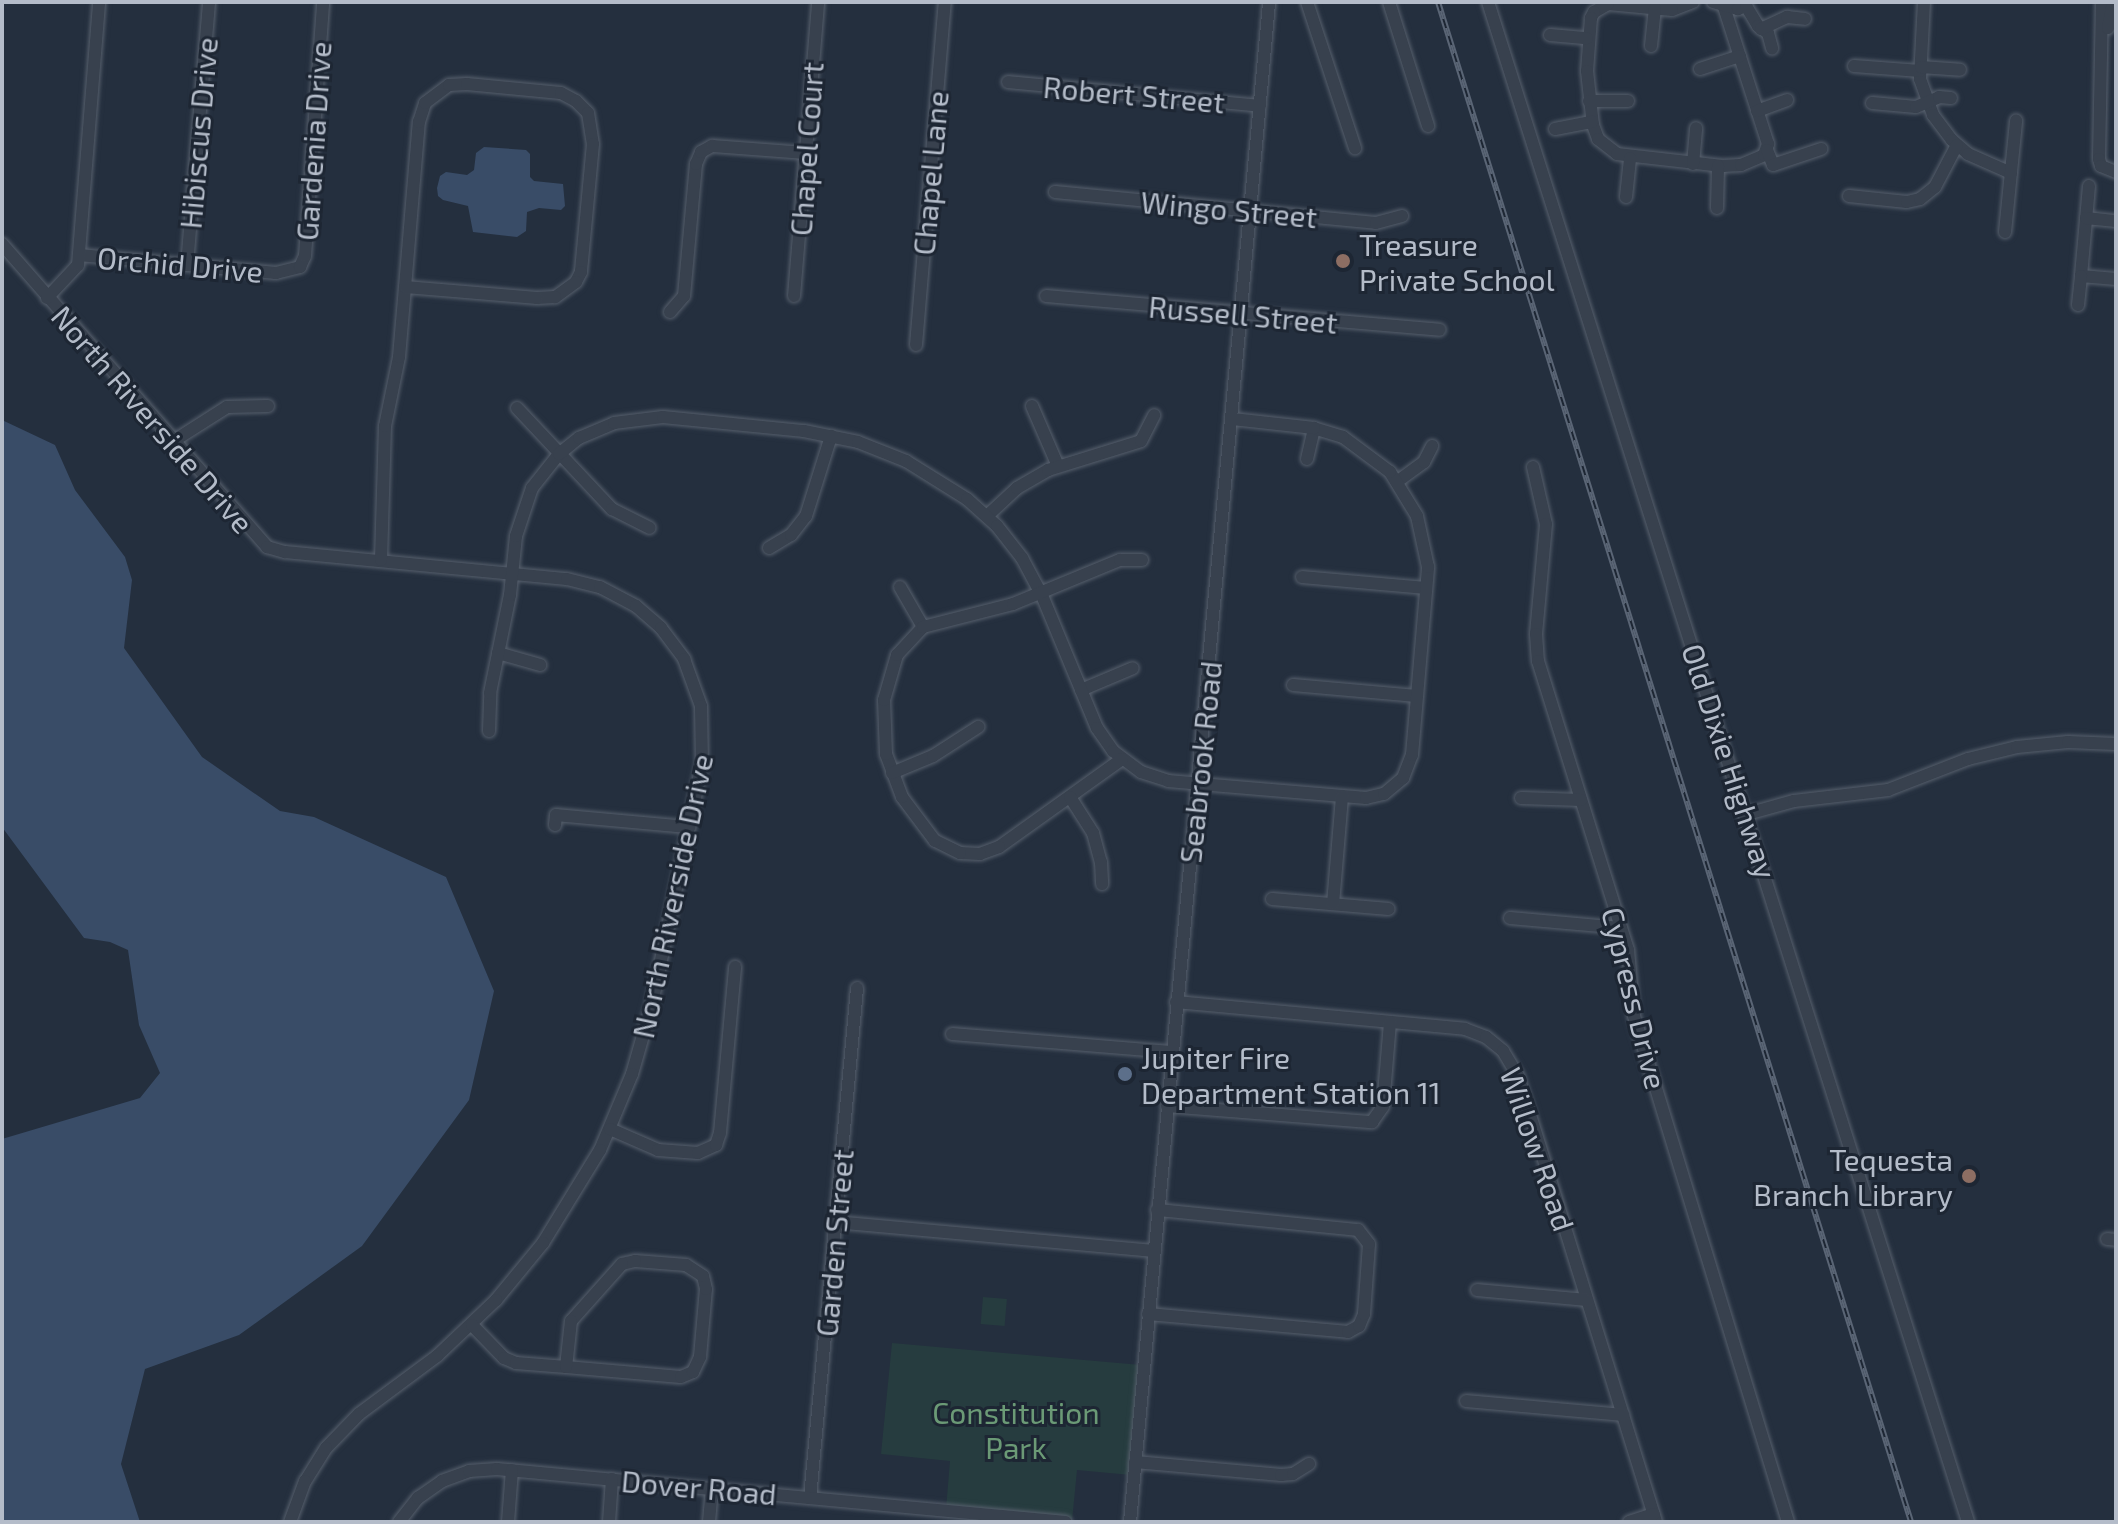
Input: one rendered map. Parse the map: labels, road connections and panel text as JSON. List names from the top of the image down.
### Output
{
  "streets": {
    "street": [
      "Robert Street",
      "Hibiscus Drive",
      "Gardenia Drive",
      "Chapel Court",
      "Chapel Lane",
      "Wingo Street",
      "Orchid Drive",
      "Russell Street",
      "North Riverside Drive",
      "Old Dixie Highway",
      "Seabrook Road",
      "Cypress Drive",
      "Willow Road",
      "Garden Street",
      "Dover Road"
    ]
  },
  "crossings": [
    ["Robert Street", "Seabrook Road"],
    ["Hibiscus Drive", "Orchid Drive"],
    ["Gardenia Drive", "Orchid Drive"],
    ["Wingo Street", "Seabrook Road"],
    ["Orchid Drive", "North Riverside Drive"],
    ["Russell Street", "Seabrook Road"],
    ["Seabrook Road", "Willow Road"],
    ["Garden Street", "Dover Road"]
  ],
  "parks": ["Constitution Park"],
  "places": ["Treasure Private School", "Jupiter Fire Department Station 11", "Tequesta Branch Library"]
}
